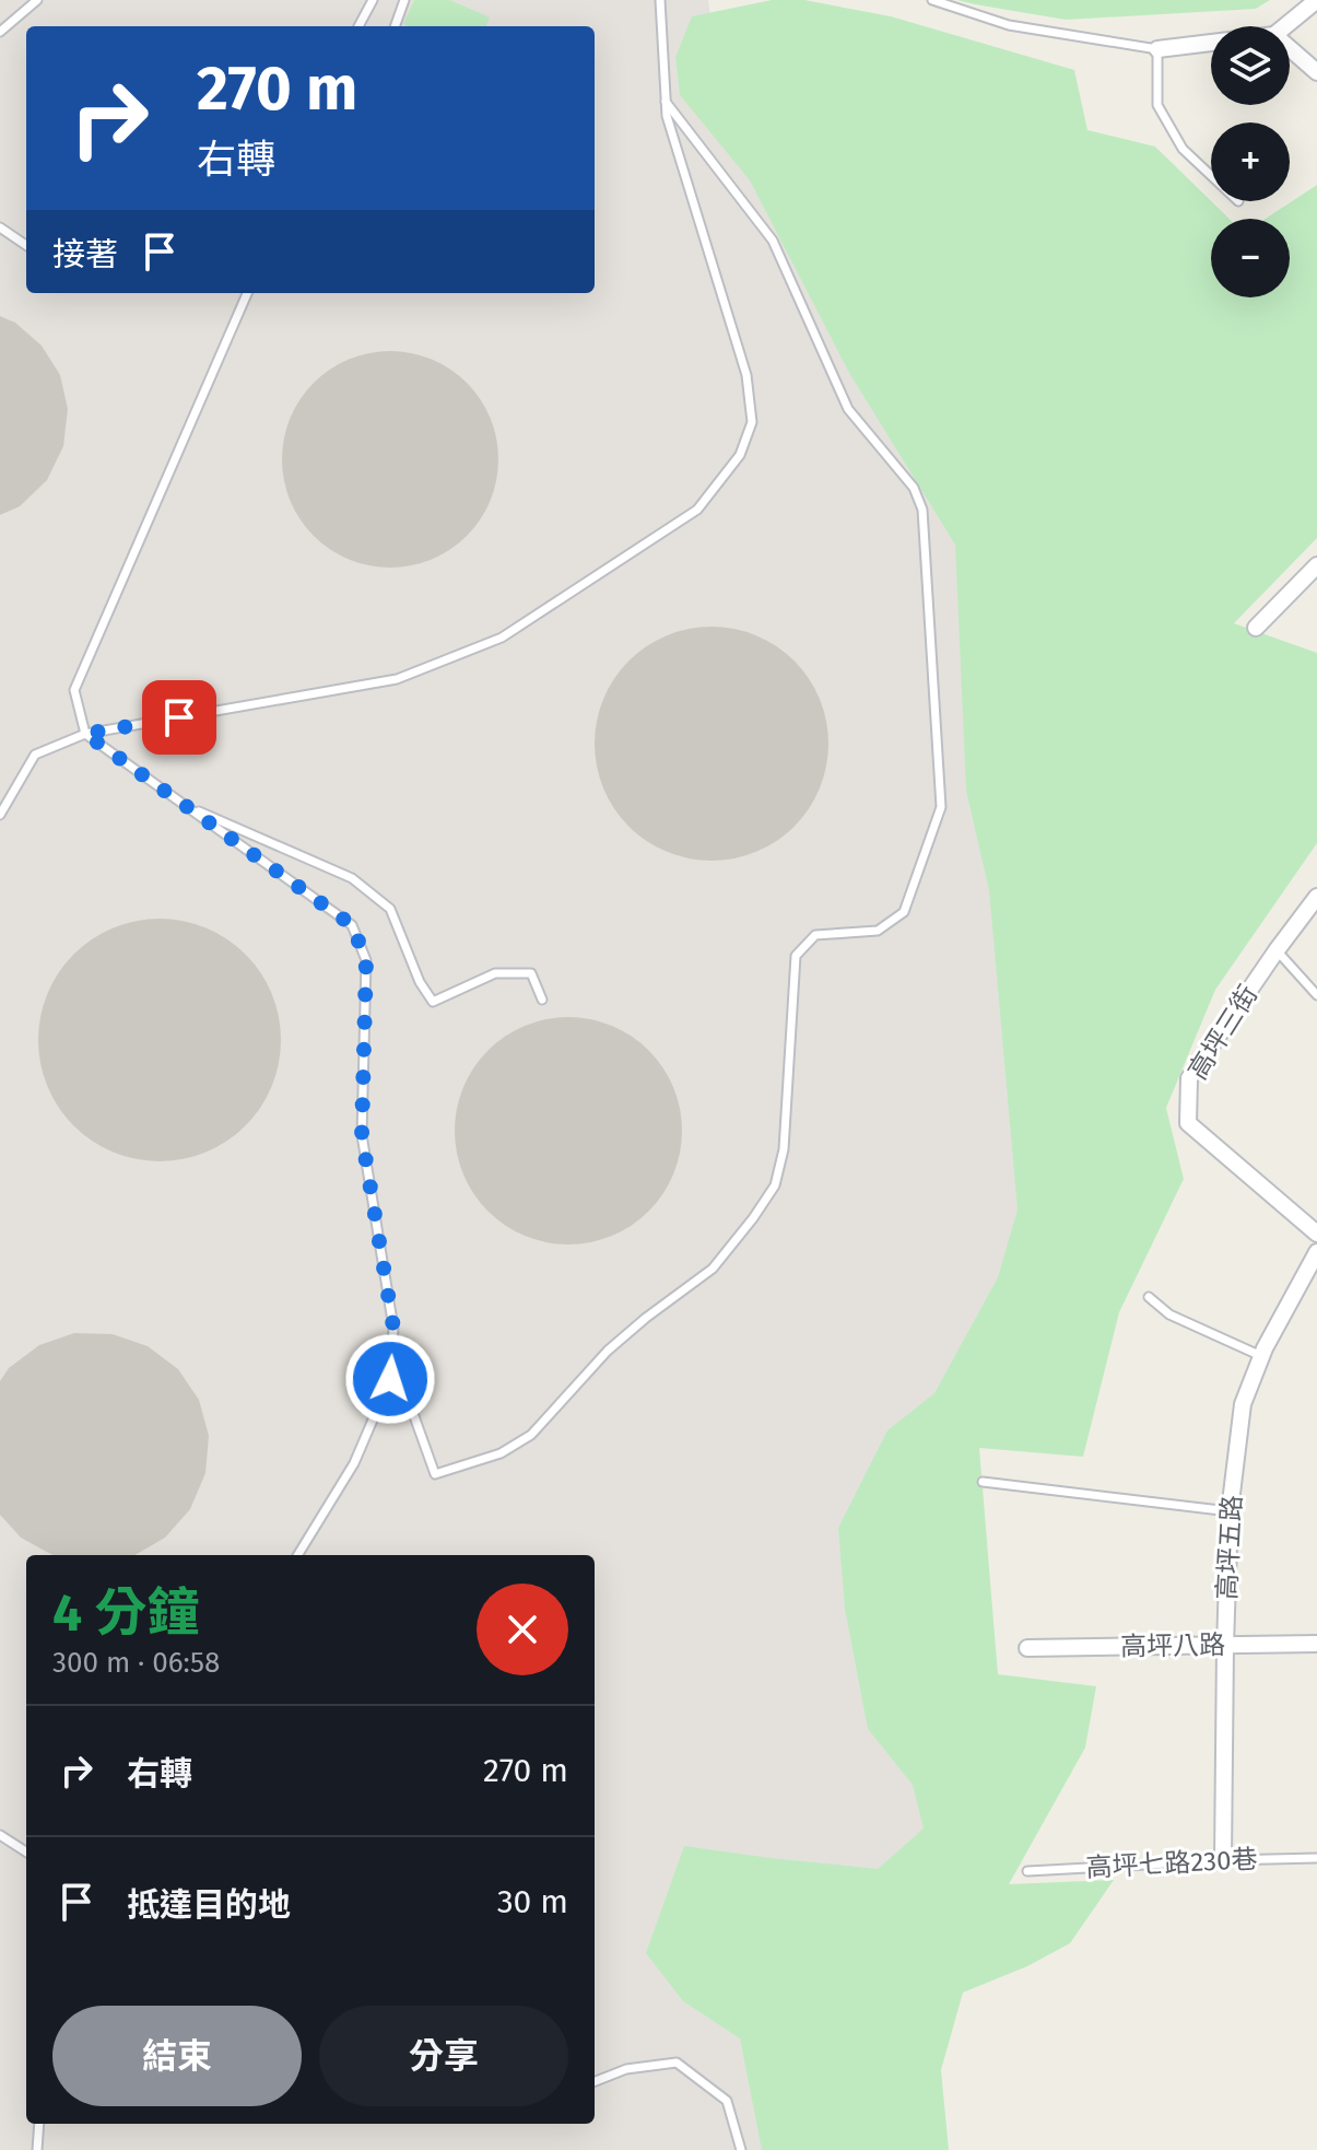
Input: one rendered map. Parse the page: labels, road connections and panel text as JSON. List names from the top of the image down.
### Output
{
  "streets": {
    "street": ["高坪三街", "高坪五路", "高坪八路"],
    "lane": ["高坪七路230巷"]
  },
  "crossings": [
    ["高坪五路", "高坪八路"],
    ["高坪五路", "高坪七路230巷"]
  ],
  "page": {
    "map_buttons": ["+", "−"],
    "turn": ["270 m", "右轉"],
    "then": "接著",
    "heading": ["4 分鐘", "300 m · 06:58"],
    "list": [
      {
        "name": "右轉",
        "value": "270 m"
      },
      {
        "name": "抵達目的地",
        "value": "30 m"
      }
    ],
    "buttons": ["結束", "分享"]
  }
}
